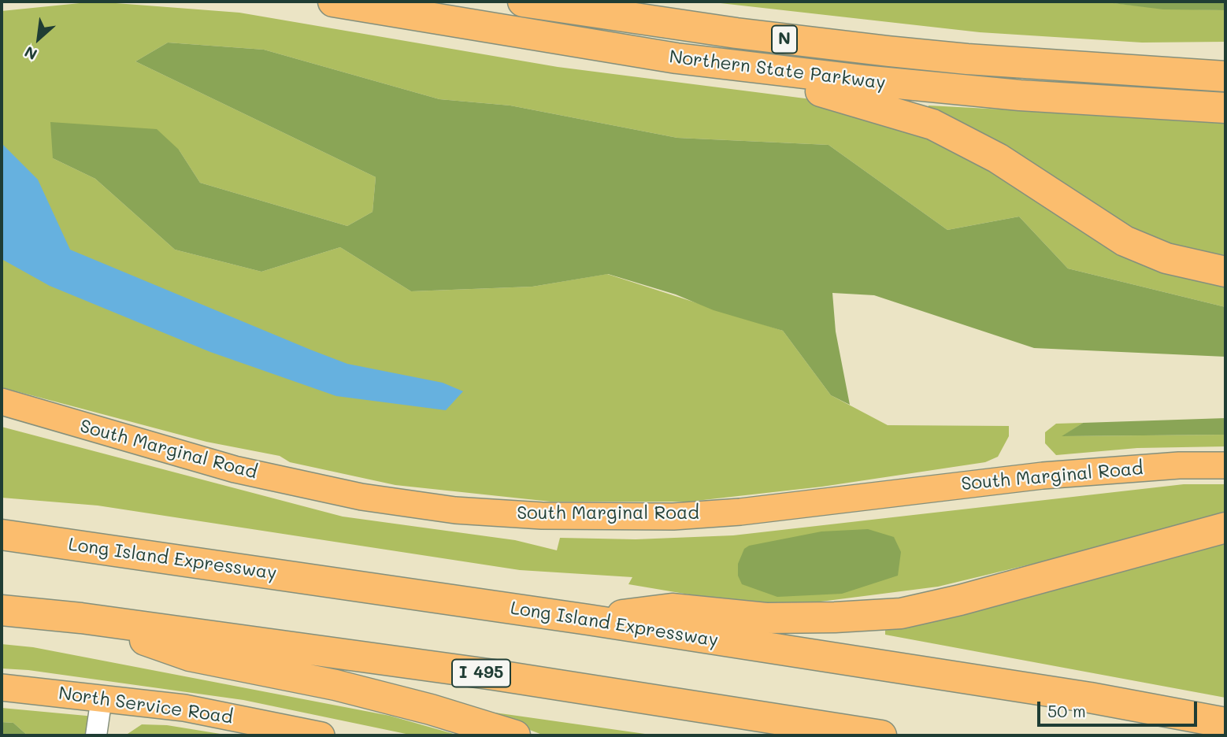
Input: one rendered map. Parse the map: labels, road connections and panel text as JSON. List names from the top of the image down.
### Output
{
  "streets": {
    "highway": [
      "N",
      "Northern State Parkway",
      "Long Island Expressway",
      "I 495"
    ],
    "main road": ["South Marginal Road", "North Service Road"]
  },
  "scale_bar": "50 m",
  "north": "bottom left"
}
